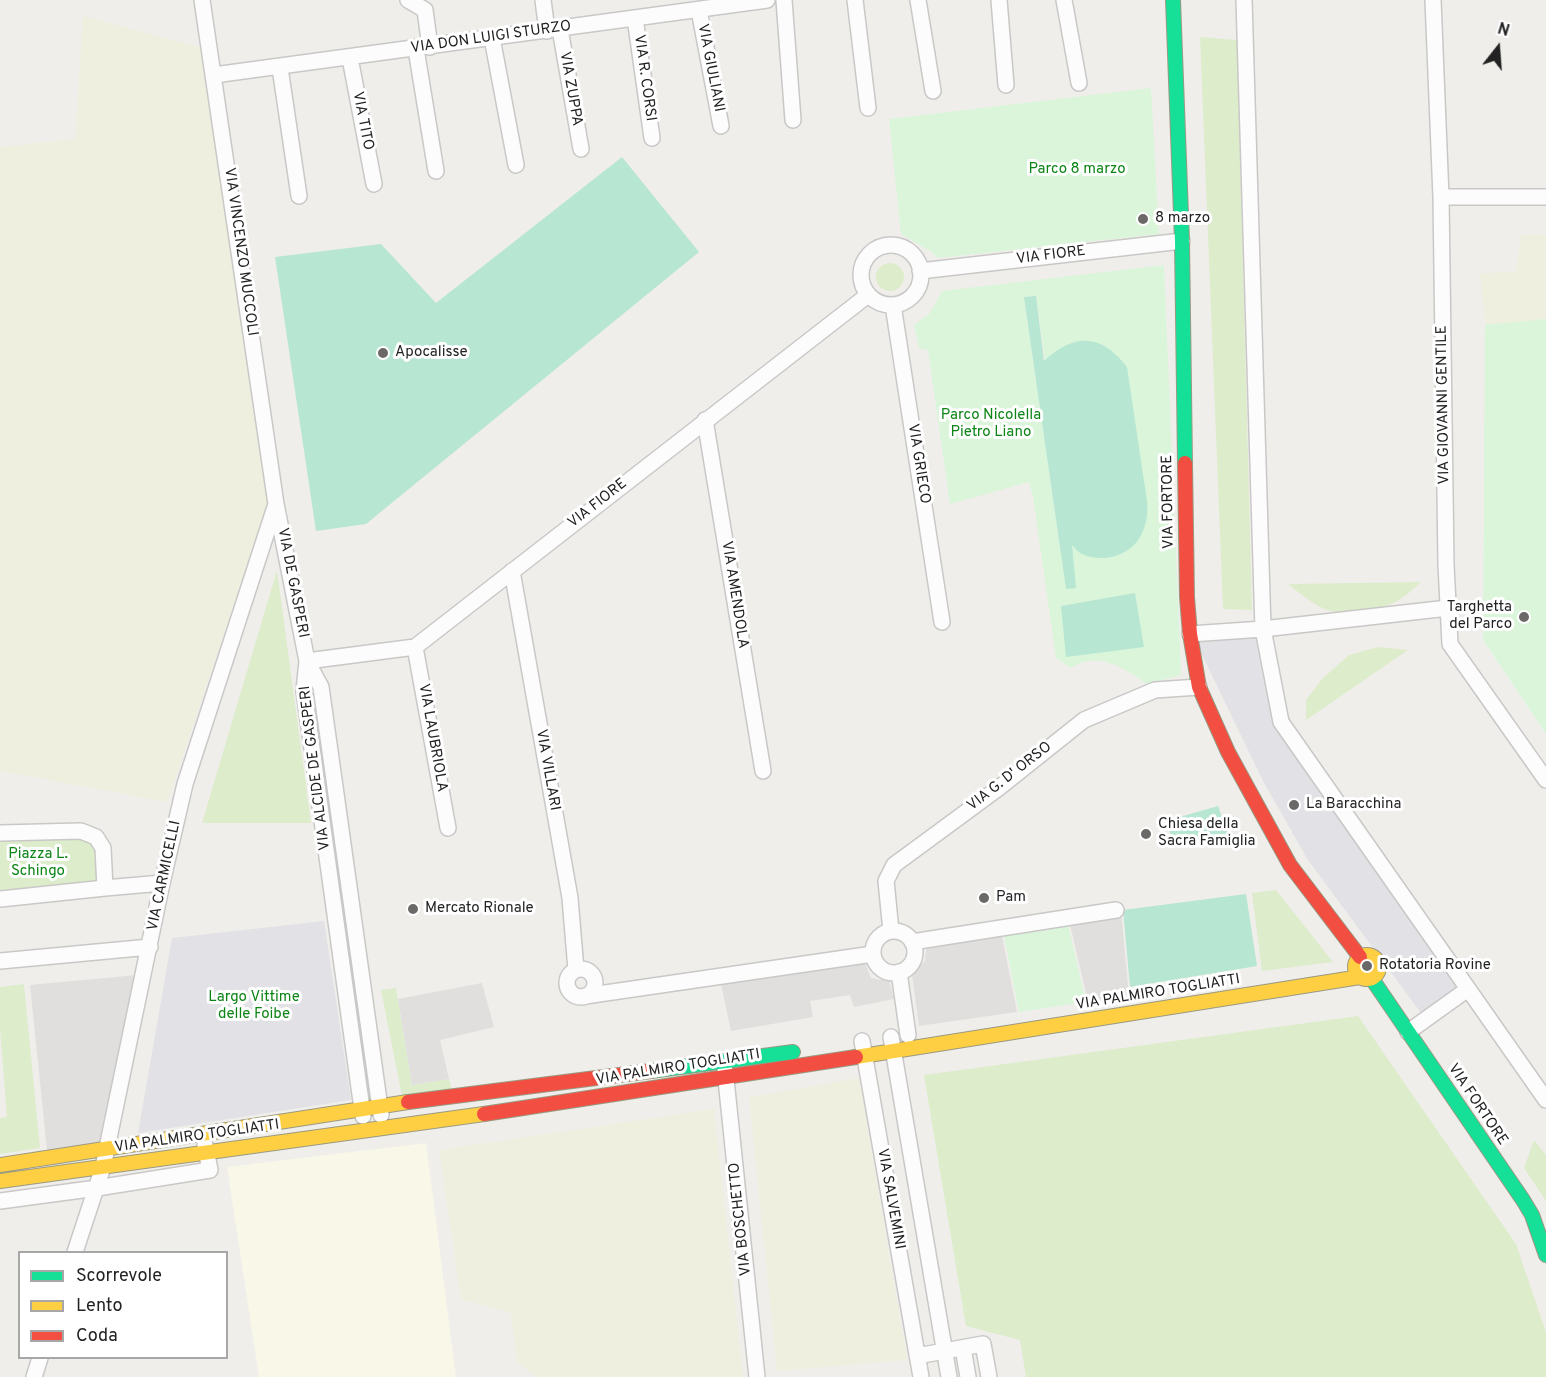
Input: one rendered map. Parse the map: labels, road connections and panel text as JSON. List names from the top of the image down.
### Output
{
  "streets": {
    "street": [
      "VIA DON LUIGI STURZO",
      "VIA GIULIANI",
      "VIA R. CORSI",
      "VIA ZUPPA",
      "VIA TITO",
      "VIA VINCENZO MUCCOLI",
      "VIA FIORE",
      "VIA GIOVANNI GENTILE",
      "VIA GRIECO",
      "VIA FORTORE",
      "VIA DE GASPERI",
      "VIA AMENDOLA",
      "VIA LAUBRIOLA",
      "VIA ALCIDE DE GASPERI",
      "VIA VILLARI",
      "VIA G. D' ORSO",
      "VIA CARMICELLI",
      "VIA PALMIRO TOGLIATTI",
      "VIA SALVEMINI",
      "VIA BOSCHETTO"
    ]
  },
  "crossings": [
    ["VIA DON LUIGI STURZO", "VIA GIULIANI"],
    ["VIA DON LUIGI STURZO", "VIA R. CORSI"],
    ["VIA DON LUIGI STURZO", "VIA ZUPPA"],
    ["VIA DON LUIGI STURZO", "VIA TITO"],
    ["VIA DON LUIGI STURZO", "VIA VINCENZO MUCCOLI"],
    ["VIA VINCENZO MUCCOLI", "VIA DE GASPERI"],
    ["VIA VINCENZO MUCCOLI", "VIA CARMICELLI"],
    ["VIA FIORE", "VIA GRIECO"],
    ["VIA FIORE", "VIA FORTORE"],
    ["VIA FIORE", "VIA AMENDOLA"],
    ["VIA FIORE", "VIA LAUBRIOLA"],
    ["VIA FIORE", "VIA VILLARI"],
    ["VIA FORTORE", "VIA G. D' ORSO"],
    ["VIA FORTORE", "VIA PALMIRO TOGLIATTI"],
    ["VIA DE GASPERI", "VIA ALCIDE DE GASPERI"],
    ["VIA DE GASPERI", "VIA CARMICELLI"],
    ["VIA ALCIDE DE GASPERI", "VIA PALMIRO TOGLIATTI"],
    ["VIA VILLARI", "VIA G. D' ORSO"],
    ["VIA CARMICELLI", "VIA PALMIRO TOGLIATTI"],
    ["VIA PALMIRO TOGLIATTI", "VIA SALVEMINI"],
    ["VIA PALMIRO TOGLIATTI", "VIA BOSCHETTO"]
  ],
  "parks": [
    "Parco 8 marzo",
    "Parco Nicolella Pietro Liano",
    "Piazza L. Schingo",
    "Largo Vittime delle Foibe"
  ],
  "places": [
    "8 marzo",
    "Apocalisse",
    "Targhetta del Parco",
    "La Baracchina",
    "Chiesa della Sacra Famiglia",
    "Pam",
    "Mercato Rionale",
    "Rotatoria Rovine"
  ],
  "legend": ["Scorrevole", "Lento", "Coda"],
  "north": "top"
}
